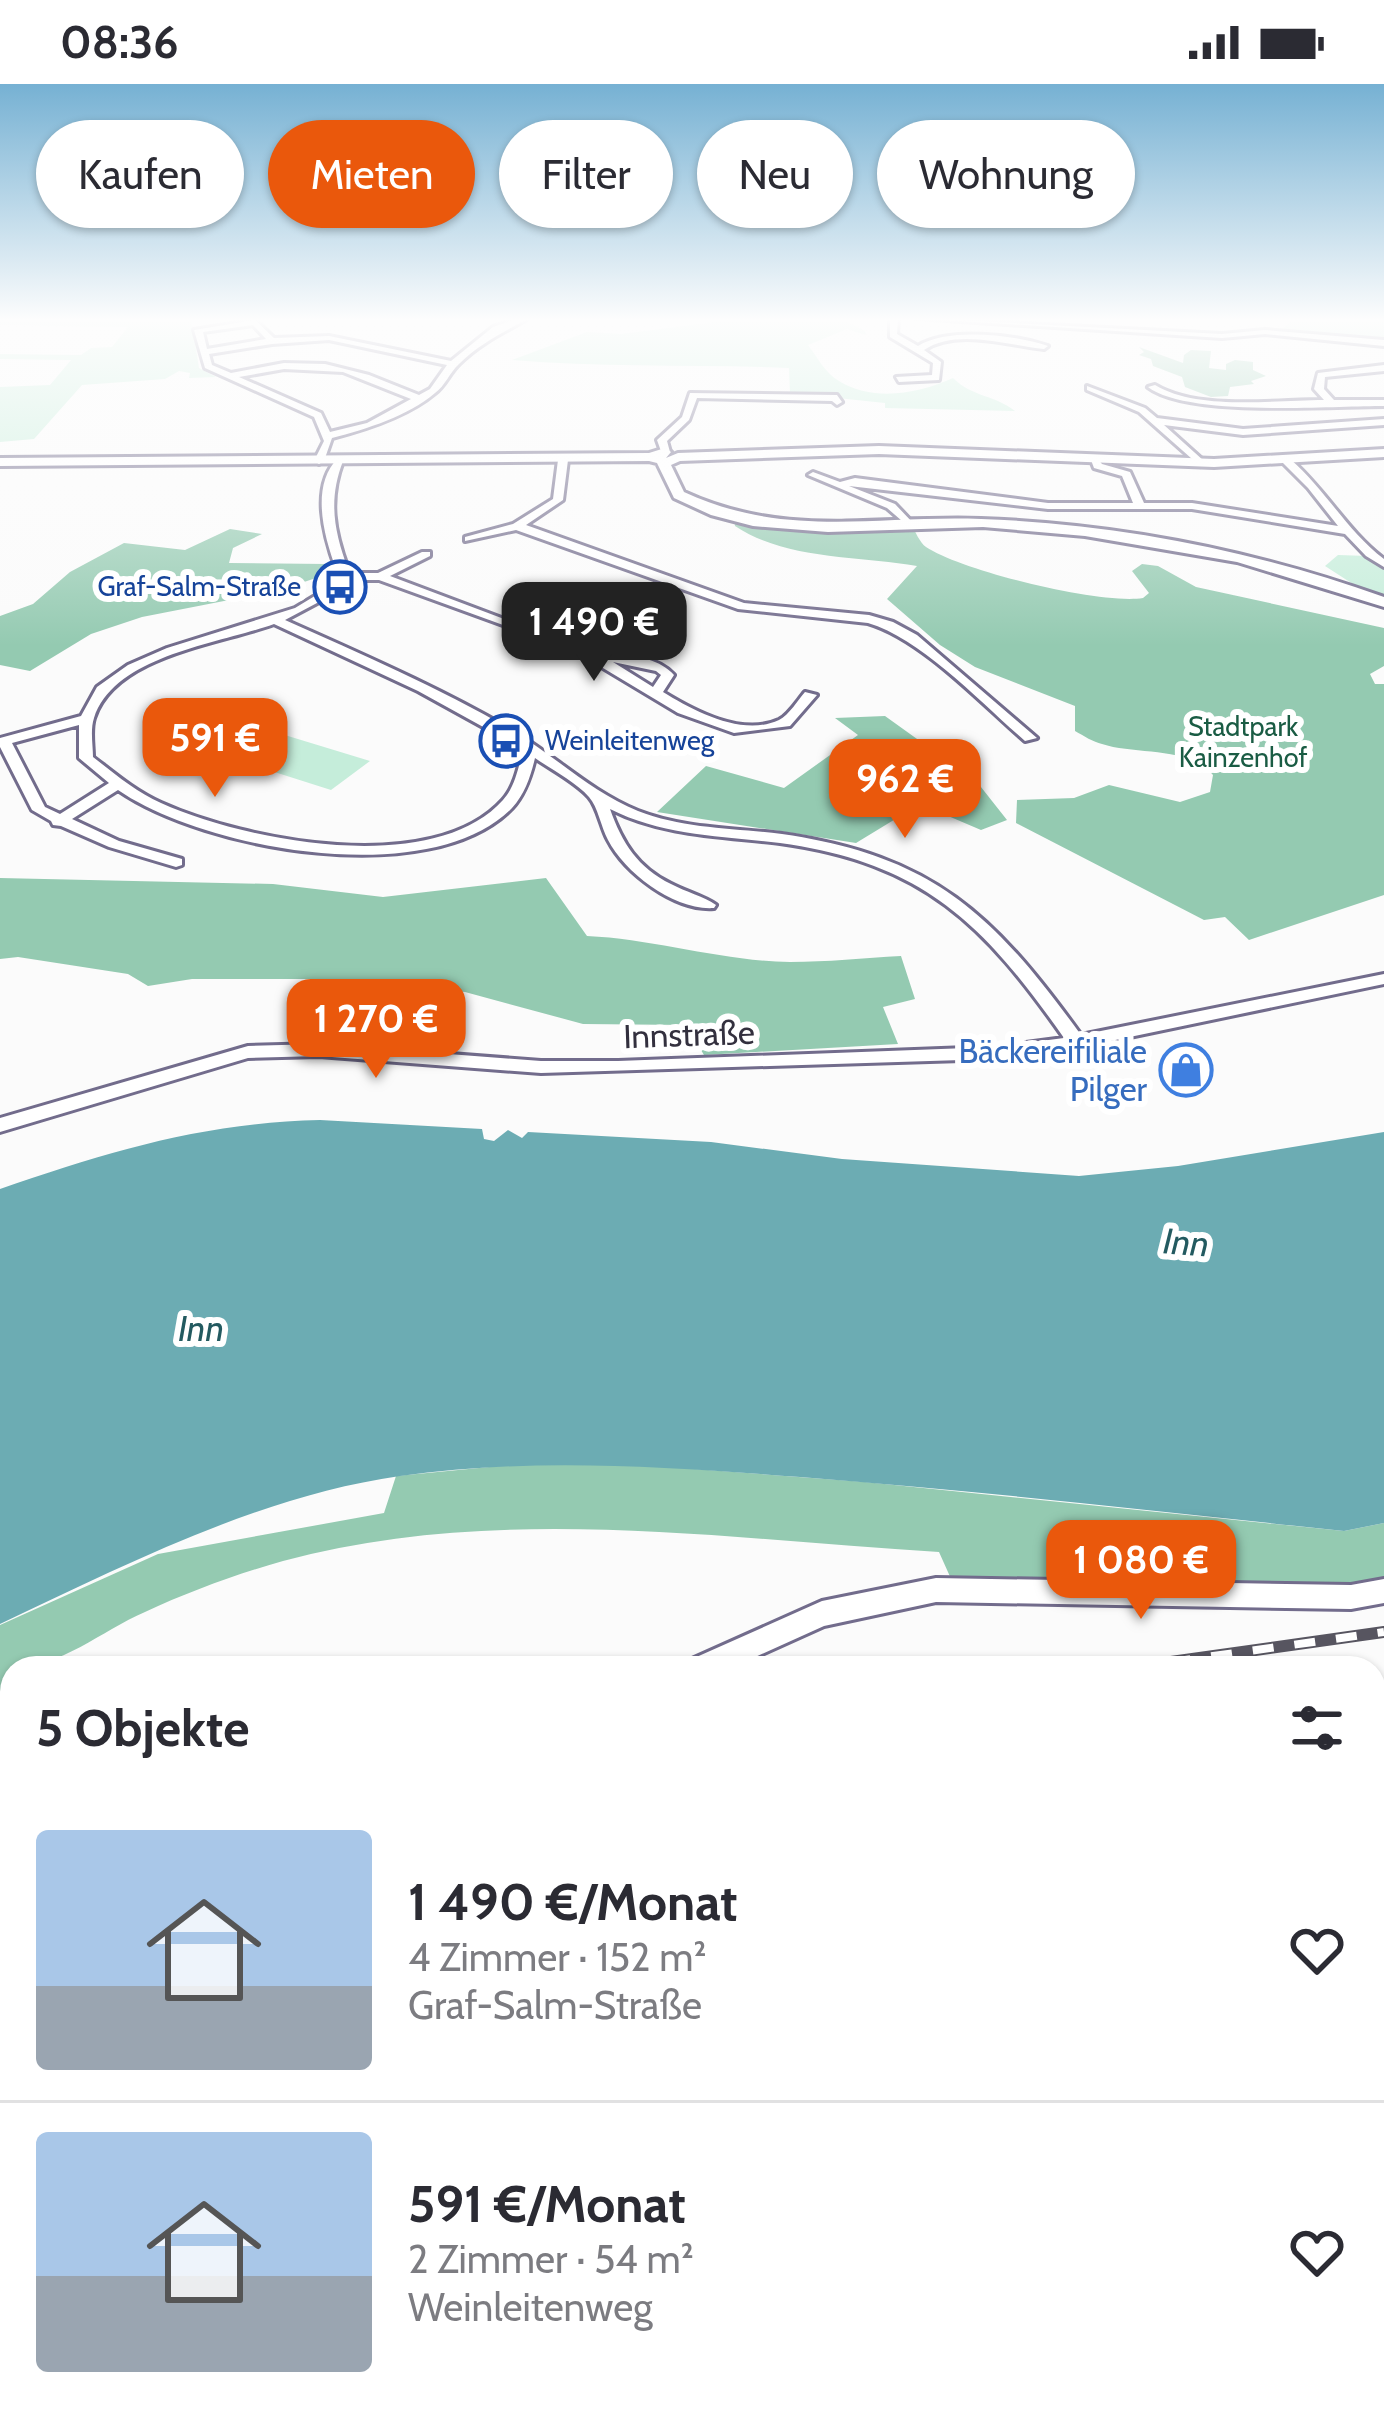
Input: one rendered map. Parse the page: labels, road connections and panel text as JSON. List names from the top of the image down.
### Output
{
  "streets": {
    "street": ["Innstraße"]
  },
  "water": ["Inn"],
  "parks": ["Stadtpark Kainzenhof"],
  "places": {
    "bus stop": ["Graf-Salm-Straße", "Weinleitenweg"],
    "shop": ["Bäckereifiliale Pilger"]
  },
  "page": {
    "status": "08:36",
    "chip": [
      "Kaufen",
      "Mieten",
      "Filter",
      "Neu",
      "Wohnung"
    ],
    "price": [
      "1 490 €",
      "591 €",
      "962 €",
      "1 270 €",
      "1 080 €"
    ],
    "heading": "5 Objekte",
    "list": [
      {
        "name": "1 490 €/Monat",
        "note": "4 Zimmer · 152 m² · Graf-Salm-Straße"
      },
      {
        "name": "591 €/Monat",
        "note": "2 Zimmer · 54 m² · Weinleitenweg"
      }
    ]
  }
}
